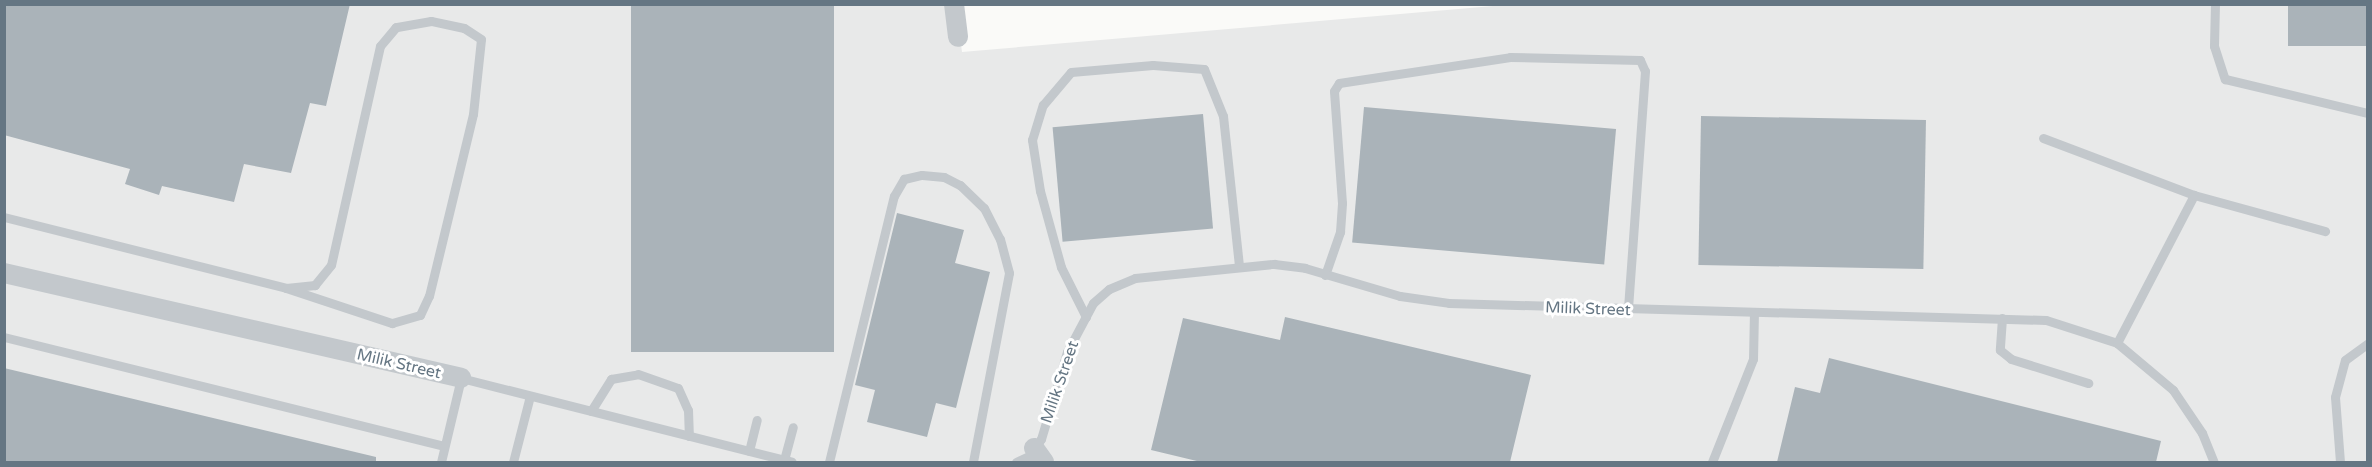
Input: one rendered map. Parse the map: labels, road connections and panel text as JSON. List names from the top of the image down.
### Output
{
  "streets": {
    "street": ["Milik Street"]
  }
}
